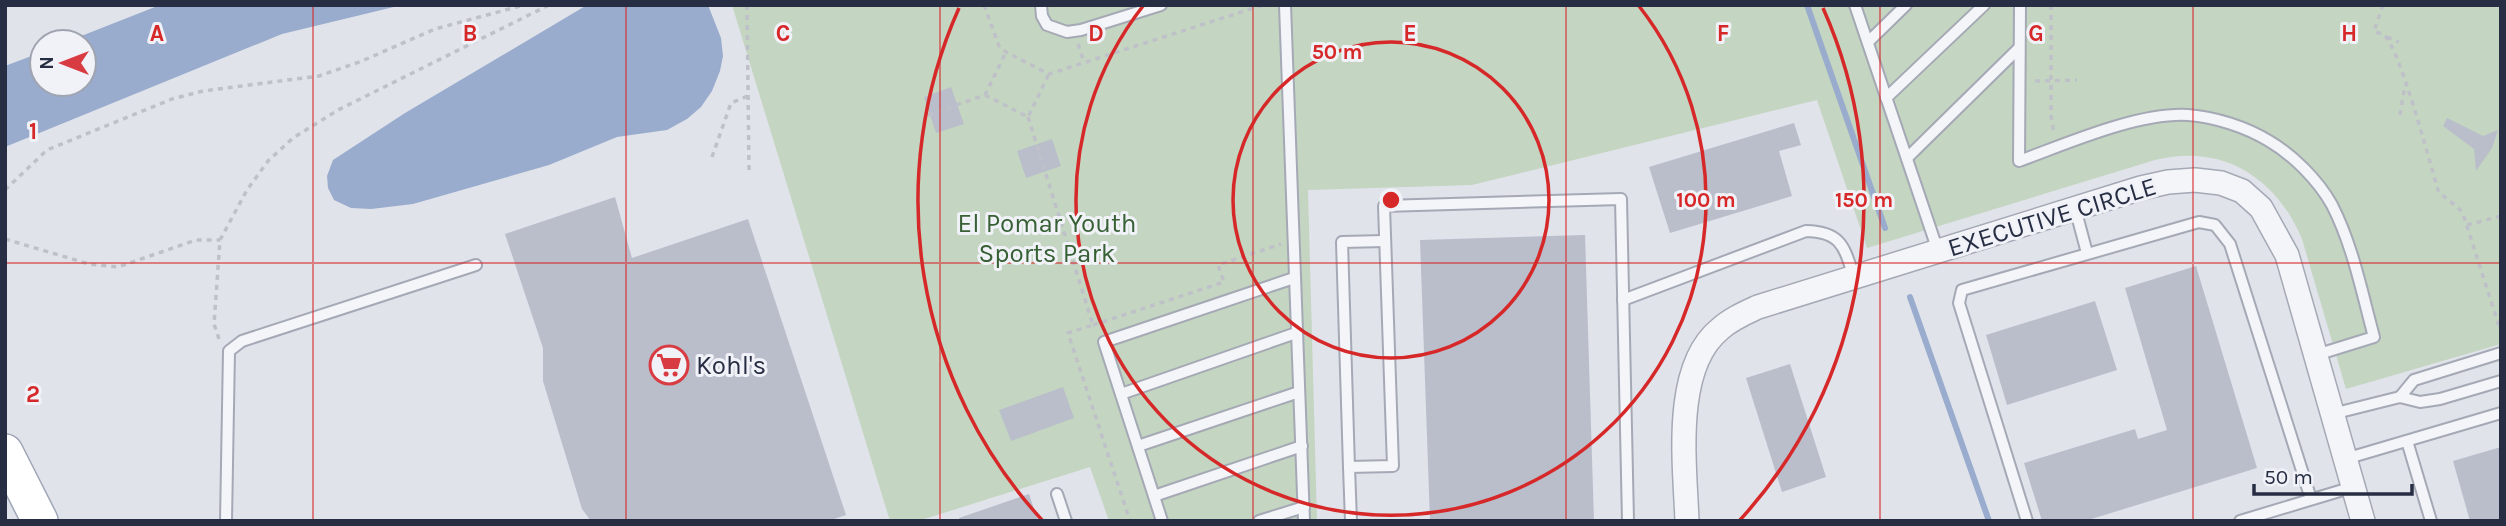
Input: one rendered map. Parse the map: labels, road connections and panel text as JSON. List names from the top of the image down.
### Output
{
  "streets": {
    "street": ["EXECUTIVE CIRCLE"]
  },
  "parks": ["El Pomar Youth Sports Park"],
  "places": {
    "supermarket": ["Kohl's"]
  },
  "scale_bar": "50 m",
  "north": "left",
  "grid": {
    "columns": [
      "A",
      "B",
      "C",
      "D",
      "E",
      "F",
      "G",
      "H"
    ],
    "rows": ["1", "2"]
  },
  "rings": ["50 m", "100 m", "150 m"]
}
